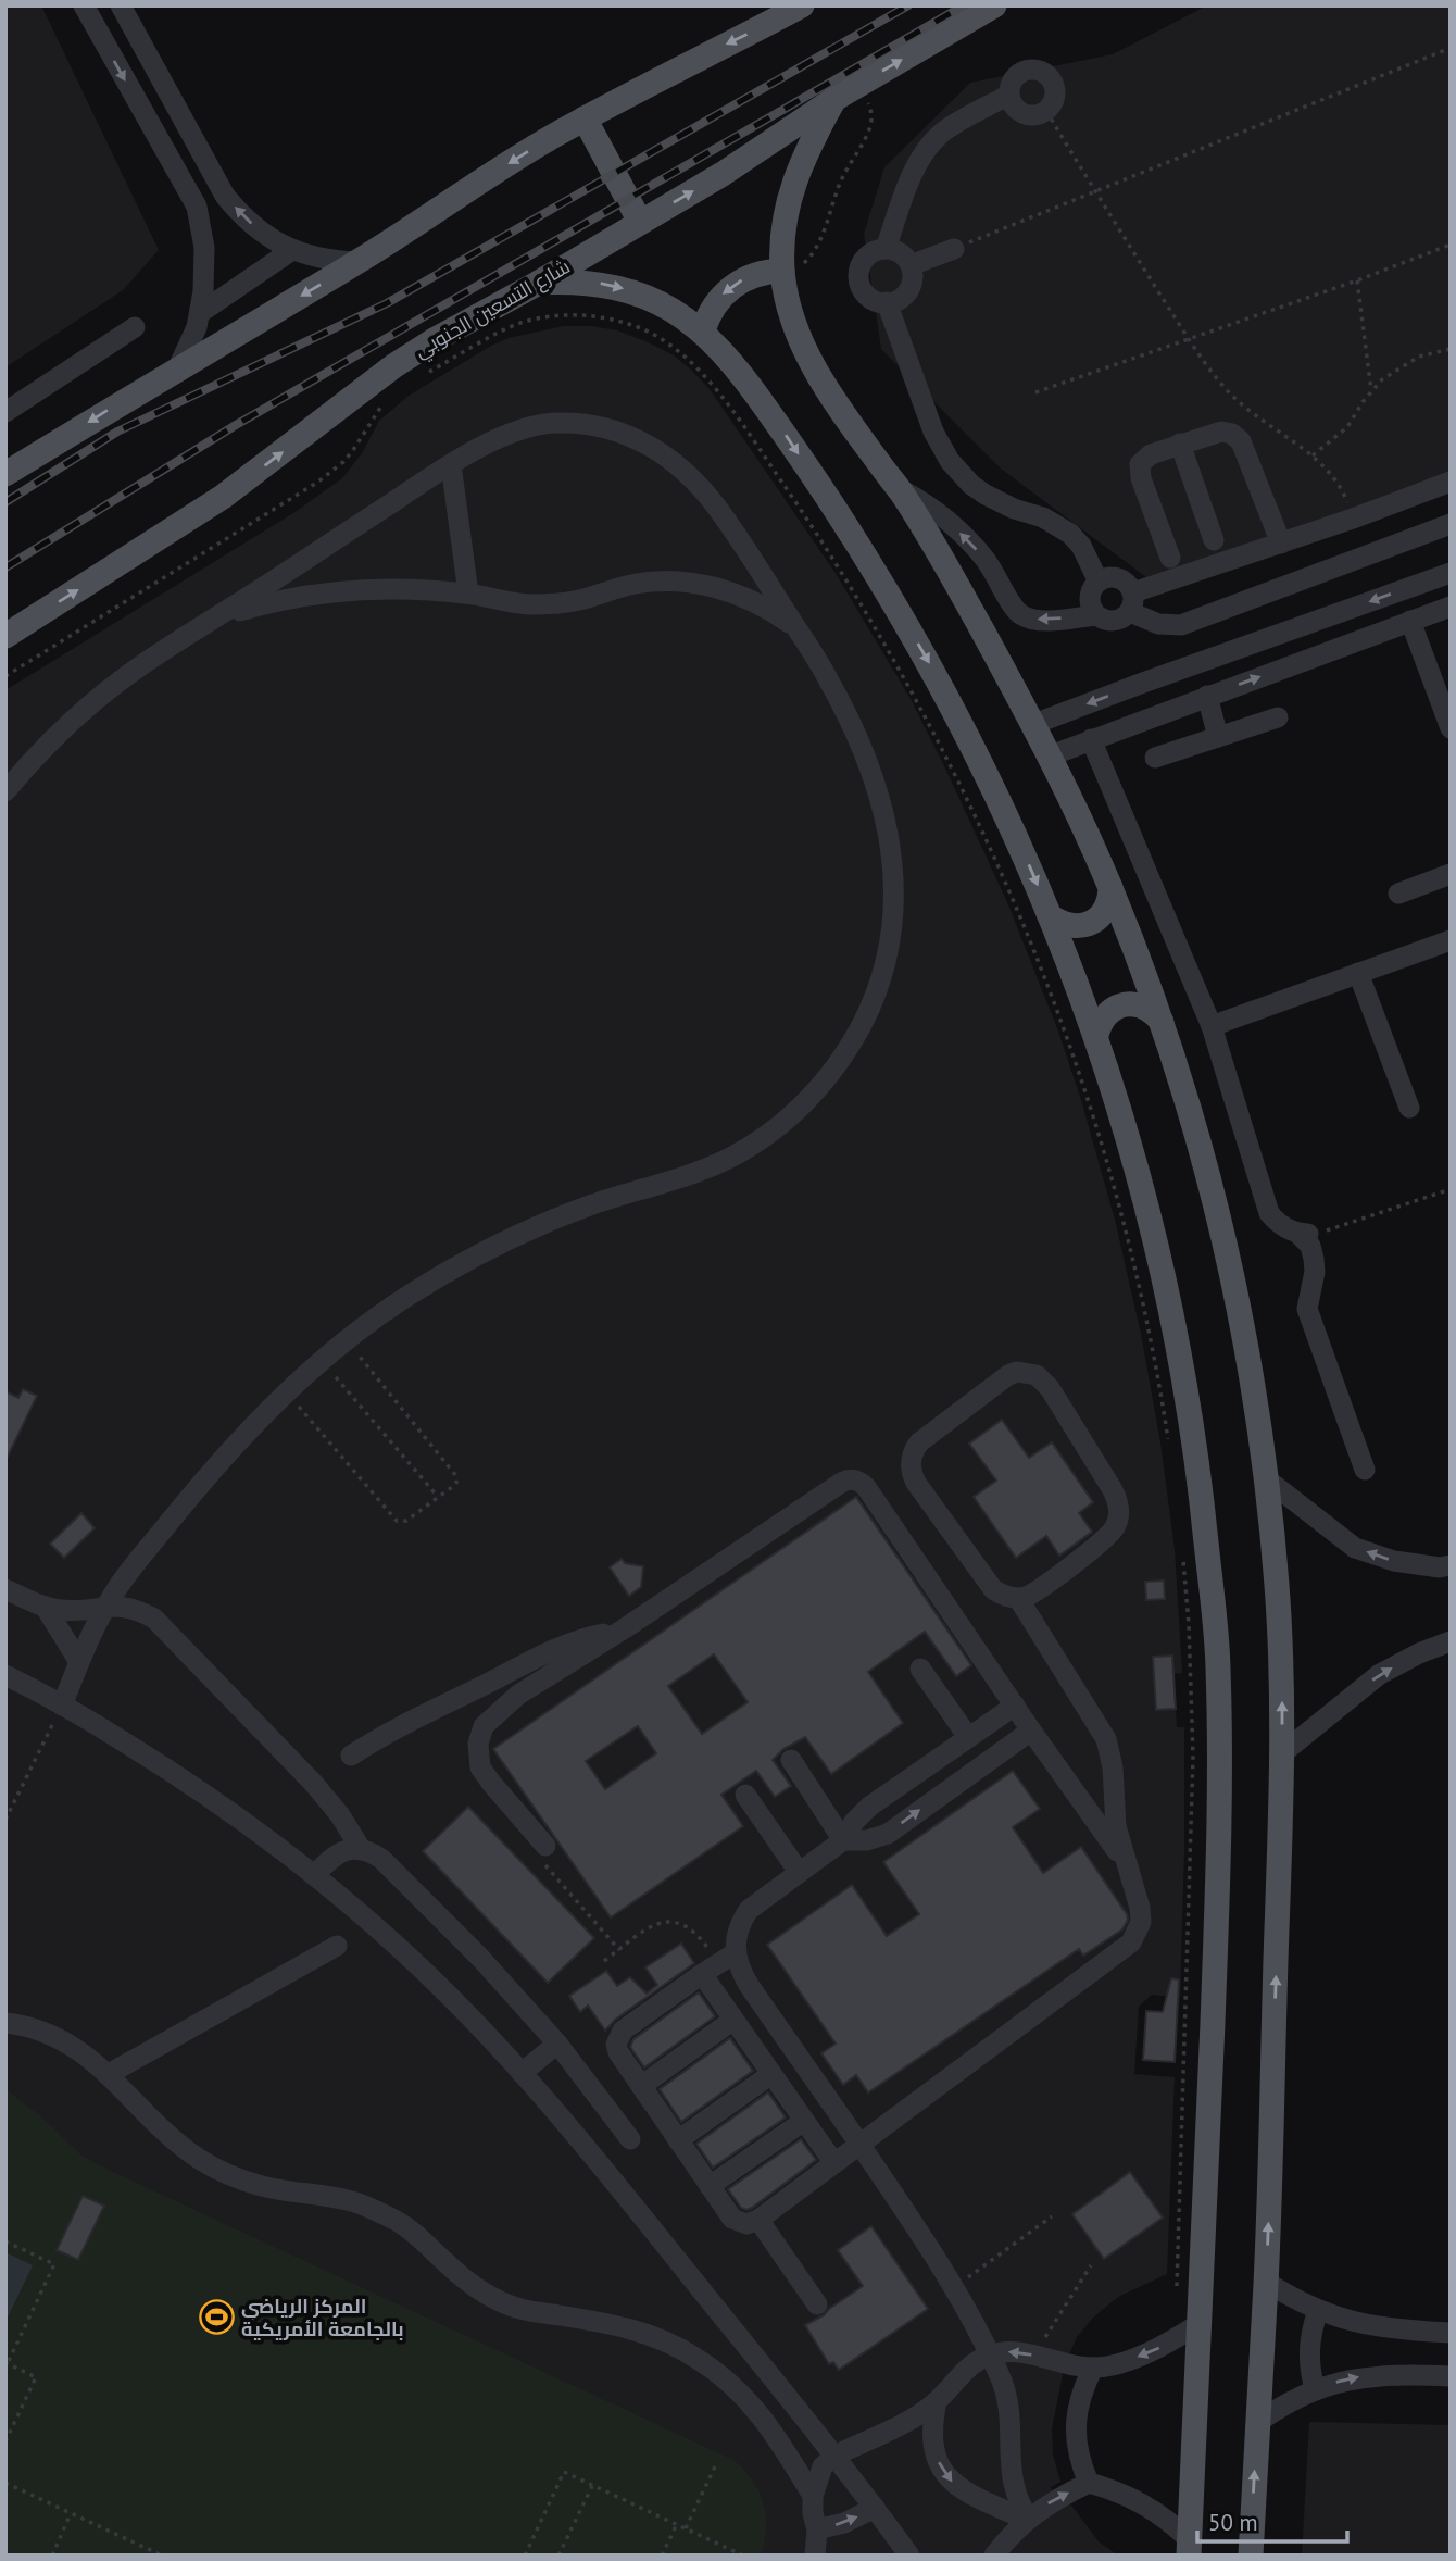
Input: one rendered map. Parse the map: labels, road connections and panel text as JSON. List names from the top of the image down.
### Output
{
  "streets": {
    "main road": ["شارع التسعين الجنوبي"]
  },
  "places": {
    "sports": ["المركز الرياضي بالجامعة الأمريكية"]
  },
  "scale_bar": "50 m"
}
